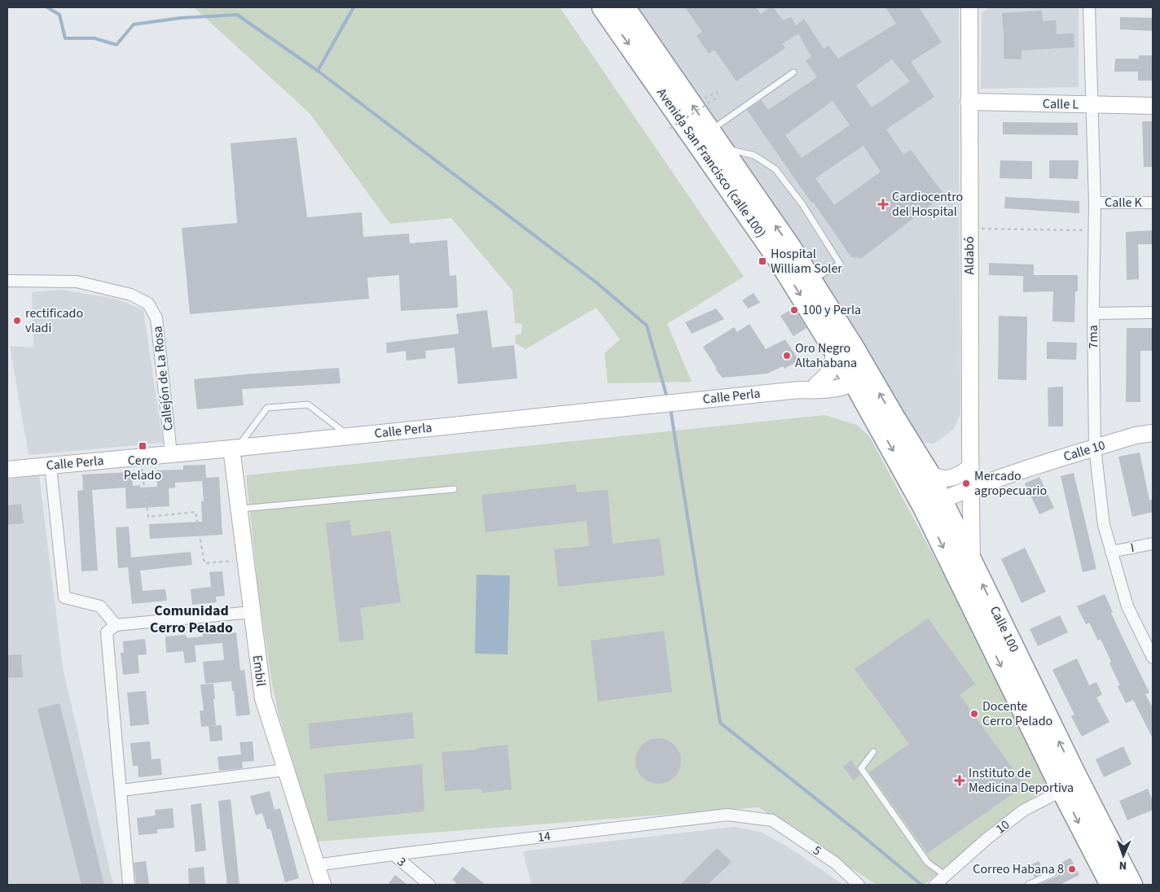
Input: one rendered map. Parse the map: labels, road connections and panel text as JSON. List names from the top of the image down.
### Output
{
  "streets": {
    "highway": ["Avenida San Francisco (calle 100)", "Calle 100"],
    "main road": [
      "Calle L",
      "Aldabó",
      "Calle Perla",
      "Calle 10",
      "Embil"
    ],
    "street": [
      "Calle K",
      "7ma",
      "Callejón de La Rosa",
      "I",
      "10",
      "14",
      "5",
      "3"
    ]
  },
  "crossings": [
    ["Calle L", "Aldabó"],
    ["Calle L", "7ma"],
    ["Avenida San Francisco (calle 100)", "Calle Perla"],
    ["Avenida San Francisco (calle 100)", "Calle 100"],
    ["Calle K", "7ma"],
    ["Aldabó", "Calle 10"],
    ["Aldabó", "Calle 100"],
    ["7ma", "Calle 10"],
    ["7ma", "I"],
    ["Callejón de La Rosa", "Calle Perla"],
    ["Calle Perla", "Calle 100"],
    ["Calle Perla", "Embil"],
    ["Calle 10", "Calle 100"],
    ["Calle 100", "10"],
    ["Embil", "14"],
    ["14", "5"],
    ["14", "3"]
  ],
  "districts": ["Comunidad Cerro Pelado"],
  "places": {
    "health": ["Cardiocentro del Hospital", "Instituto de Medicina Deportiva"],
    "transit": ["Hospital William Soler", "Cerro Pelado"],
    "other": [
      "100 y Perla",
      "rectificado vladi",
      "Oro Negro Altahabana",
      "Mercado agropecuario",
      "Docente Cerro Pelado",
      "Correo Habana 8"
    ]
  },
  "north": "bottom"
}
